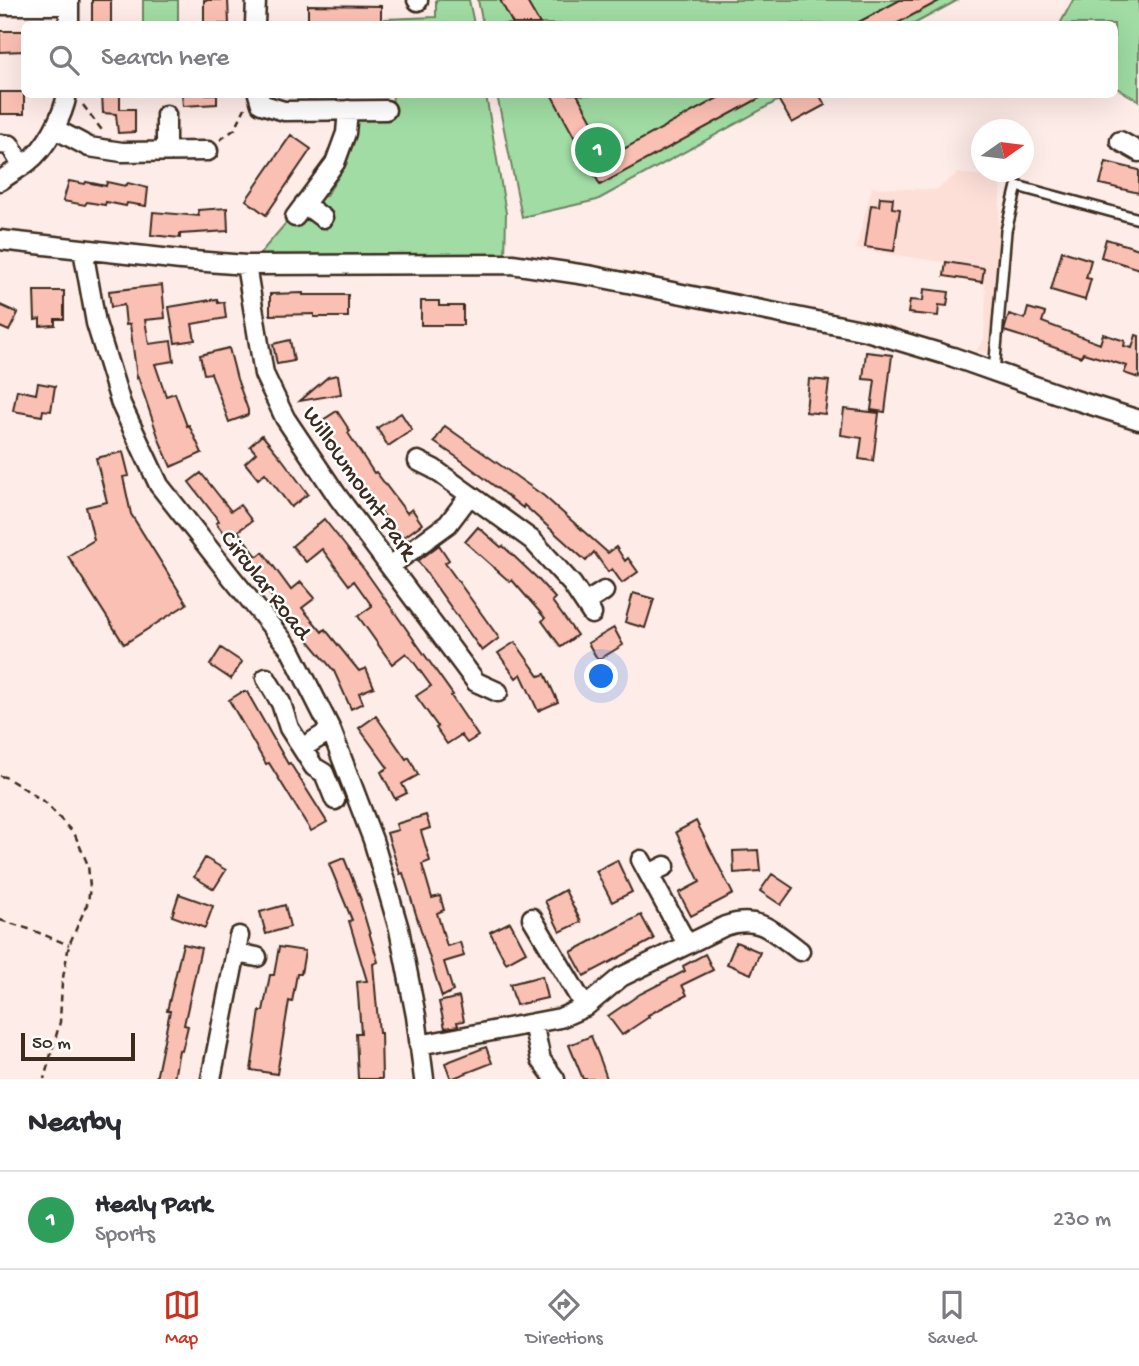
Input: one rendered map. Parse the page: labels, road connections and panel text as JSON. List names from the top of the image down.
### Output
{
  "streets": {
    "street": ["Willowmount Park", "Circular Road"]
  },
  "scale_bar": "50 m",
  "north": "right",
  "page": {
    "search": "Search here",
    "pins": "1",
    "scale": "50 m",
    "heading": "Nearby",
    "list": [
      {
        "mark": "1",
        "name": "Healy Park",
        "note": "Sports",
        "value": "230 m"
      }
    ],
    "nav": ["Map", "Directions", "Saved"]
  }
}
